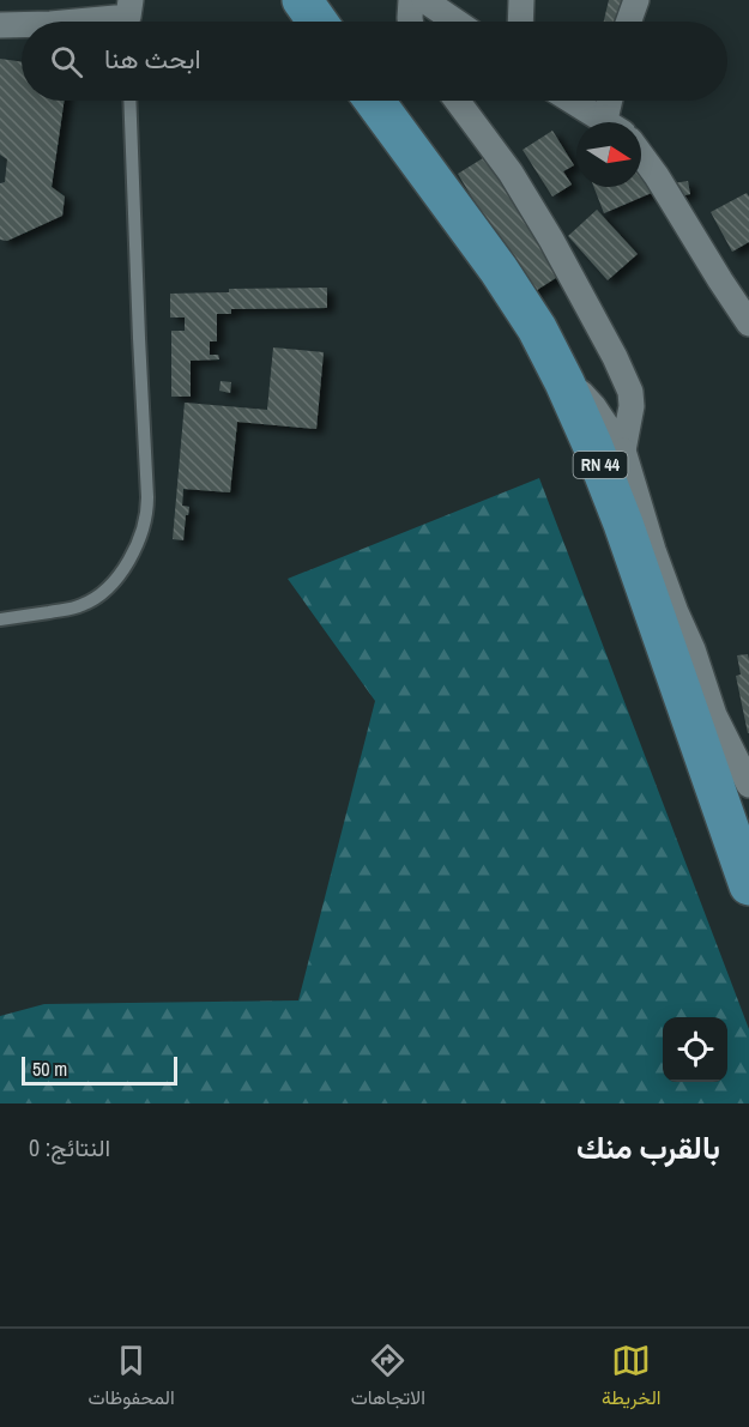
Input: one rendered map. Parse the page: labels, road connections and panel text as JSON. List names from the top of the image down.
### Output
{
  "streets": {
    "main road": ["RN 44"]
  },
  "scale_bar": "50 m",
  "north": "right",
  "page": {
    "search": "ابحث هنا",
    "scale": "50 m",
    "heading": ["بالقرب منك", "النتائج: 0"],
    "nav": ["الخريطة", "الاتجاهات", "المحفوظات"]
  }
}
